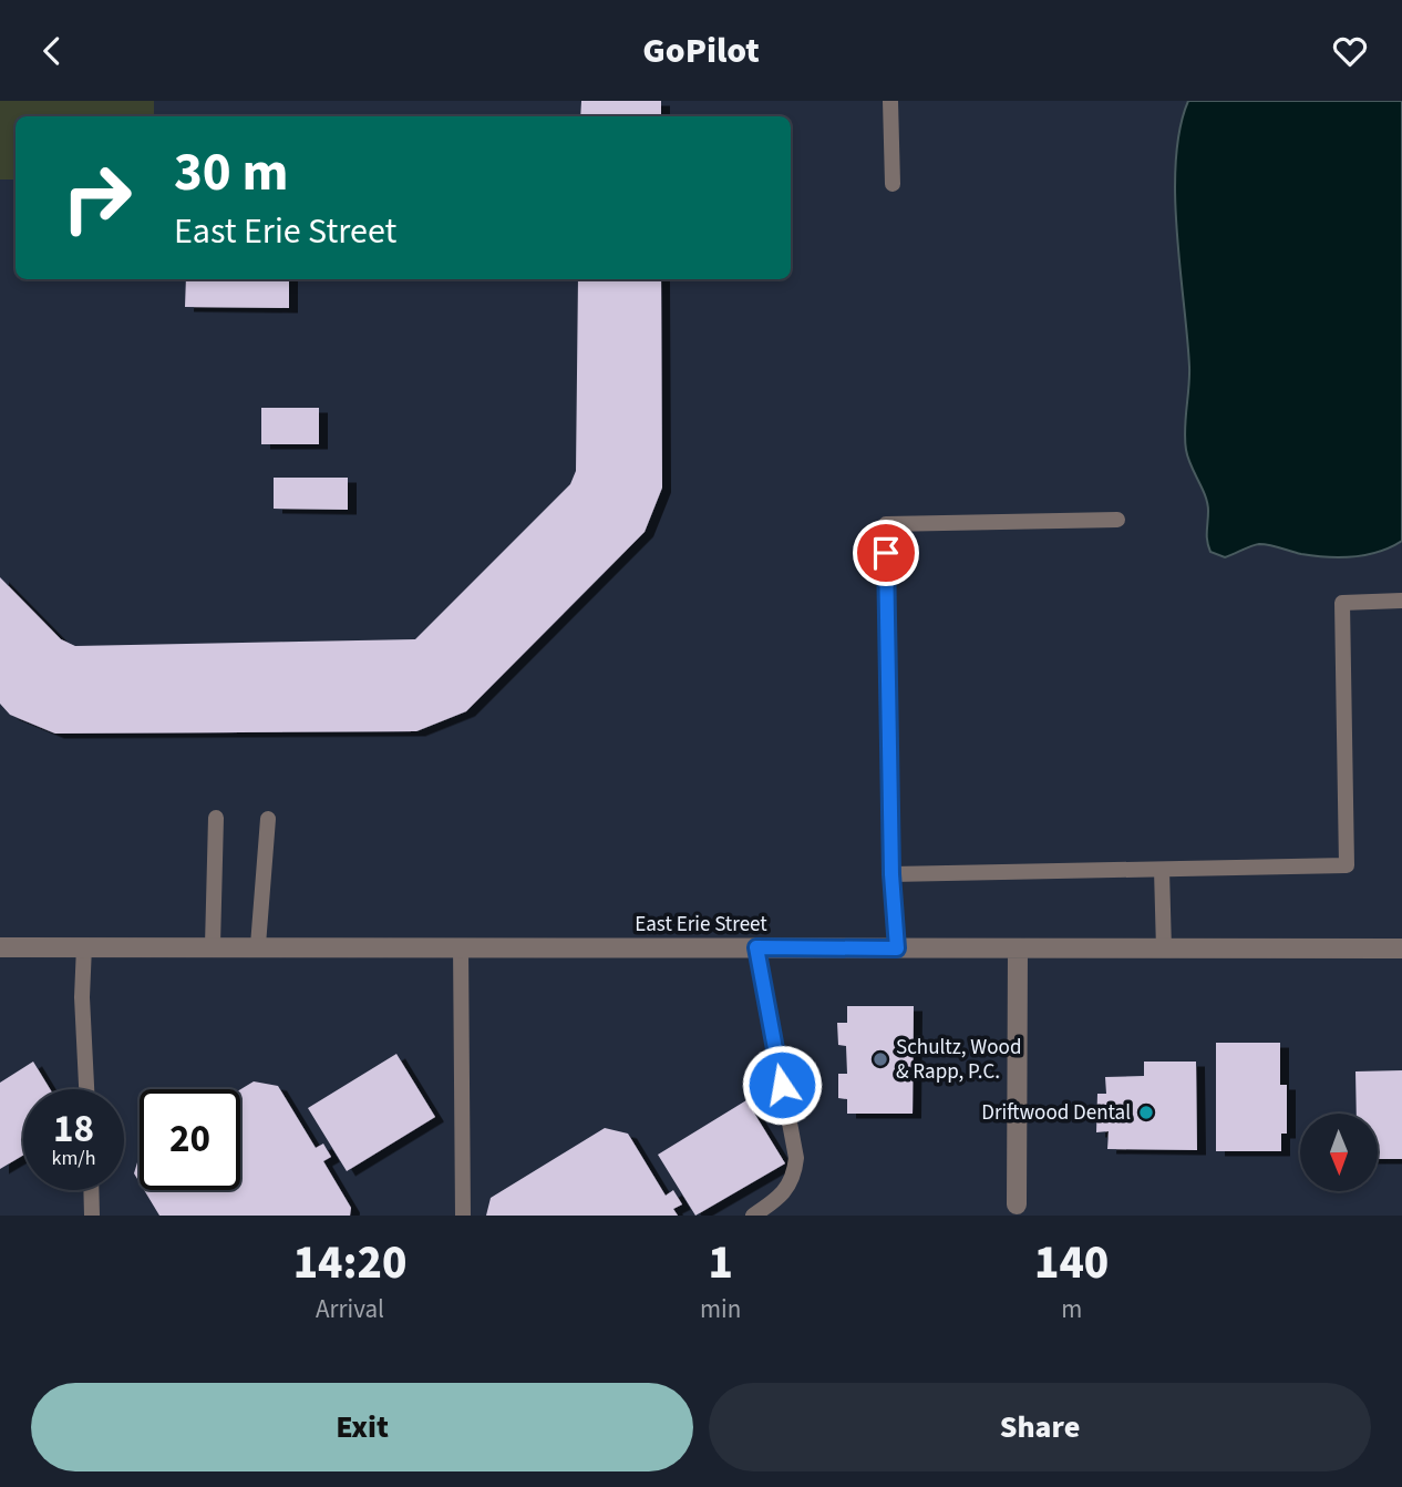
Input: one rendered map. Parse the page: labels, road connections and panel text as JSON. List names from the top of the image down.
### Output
{
  "streets": {
    "street": ["East Erie Street"]
  },
  "places": ["Schultz, Wood & Rapp, P.C.", "Driftwood Dental"],
  "north": "bottom",
  "page": {
    "header": "GoPilot",
    "turn": ["30 m", "East Erie Street"],
    "speed": "18 km/h",
    "limit": "20",
    "eta": [
      "14:20",
      "Arrival",
      "1",
      "min",
      "140",
      "m"
    ],
    "buttons": ["Exit", "Share"]
  }
}
